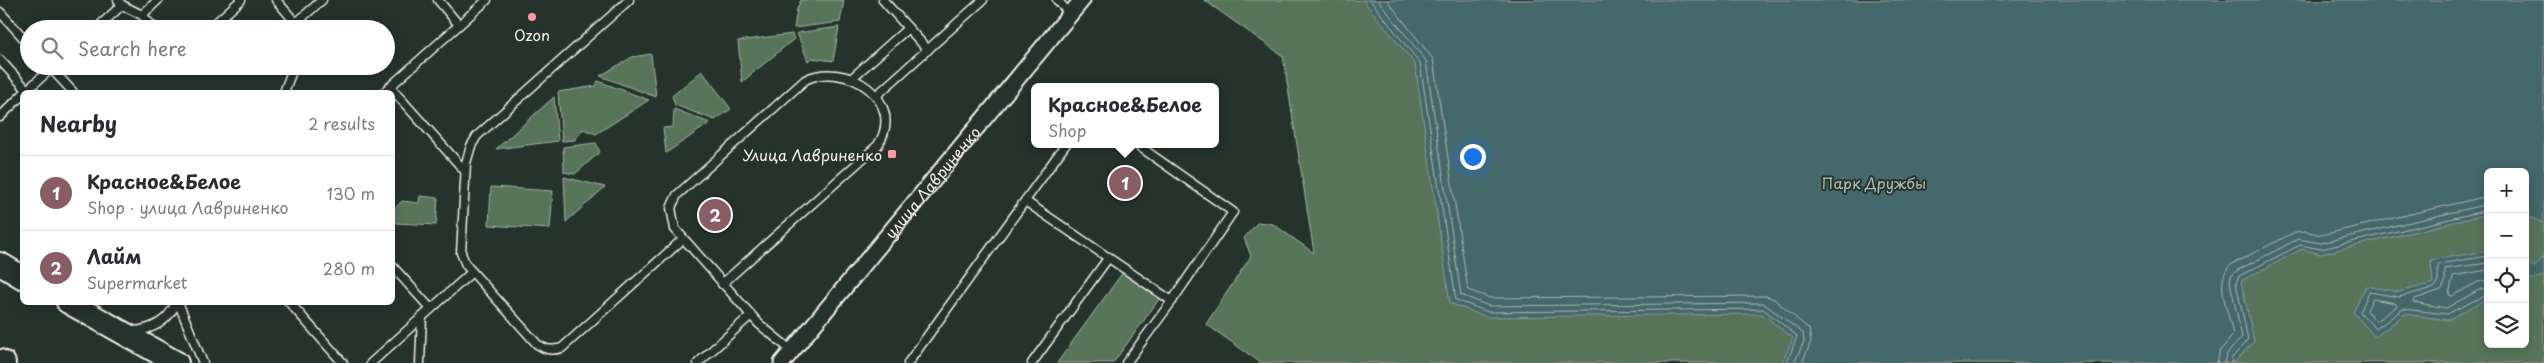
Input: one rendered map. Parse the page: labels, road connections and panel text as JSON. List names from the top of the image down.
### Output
{
  "streets": {
    "street": ["улица Лавриненко"]
  },
  "parks": ["Парк Дружбы"],
  "places": {
    "other": ["Ozon"],
    "transit": ["Улица Лавриненко"]
  },
  "page": {
    "search": "Search here",
    "popup": ["Красное&Белое", "Shop"],
    "heading": ["Nearby", "2 results"],
    "list": [
      {
        "mark": "1",
        "name": "Красное&Белое",
        "note": "Shop · улица Лавриненко",
        "value": "130 m"
      },
      {
        "mark": "2",
        "name": "Лайм",
        "note": "Supermarket",
        "value": "280 m"
      }
    ],
    "pins": ["1", "2"],
    "map_buttons": ["+", "−"]
  }
}
